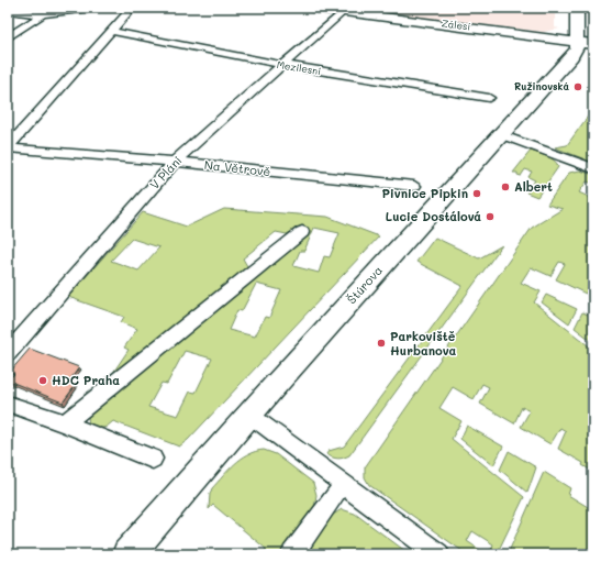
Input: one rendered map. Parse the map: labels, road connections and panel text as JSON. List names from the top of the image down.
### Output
{
  "streets": {
    "street": [
      "Zálesí",
      "Mezilesní",
      "Na Větrově",
      "V Pláni",
      "Štúrova"
    ]
  },
  "crossings": [
    ["Zálesí", "V Pláni"],
    ["Zálesí", "Štúrova"],
    ["Mezilesní", "V Pláni"],
    ["Na Větrově", "V Pláni"]
  ],
  "places": [
    "Ružinovská",
    "Albert",
    "Pivnice Pipkin",
    "Lucie Dostálová",
    "Parkoviště Hurbanova",
    "HDC Praha"
  ]
}
